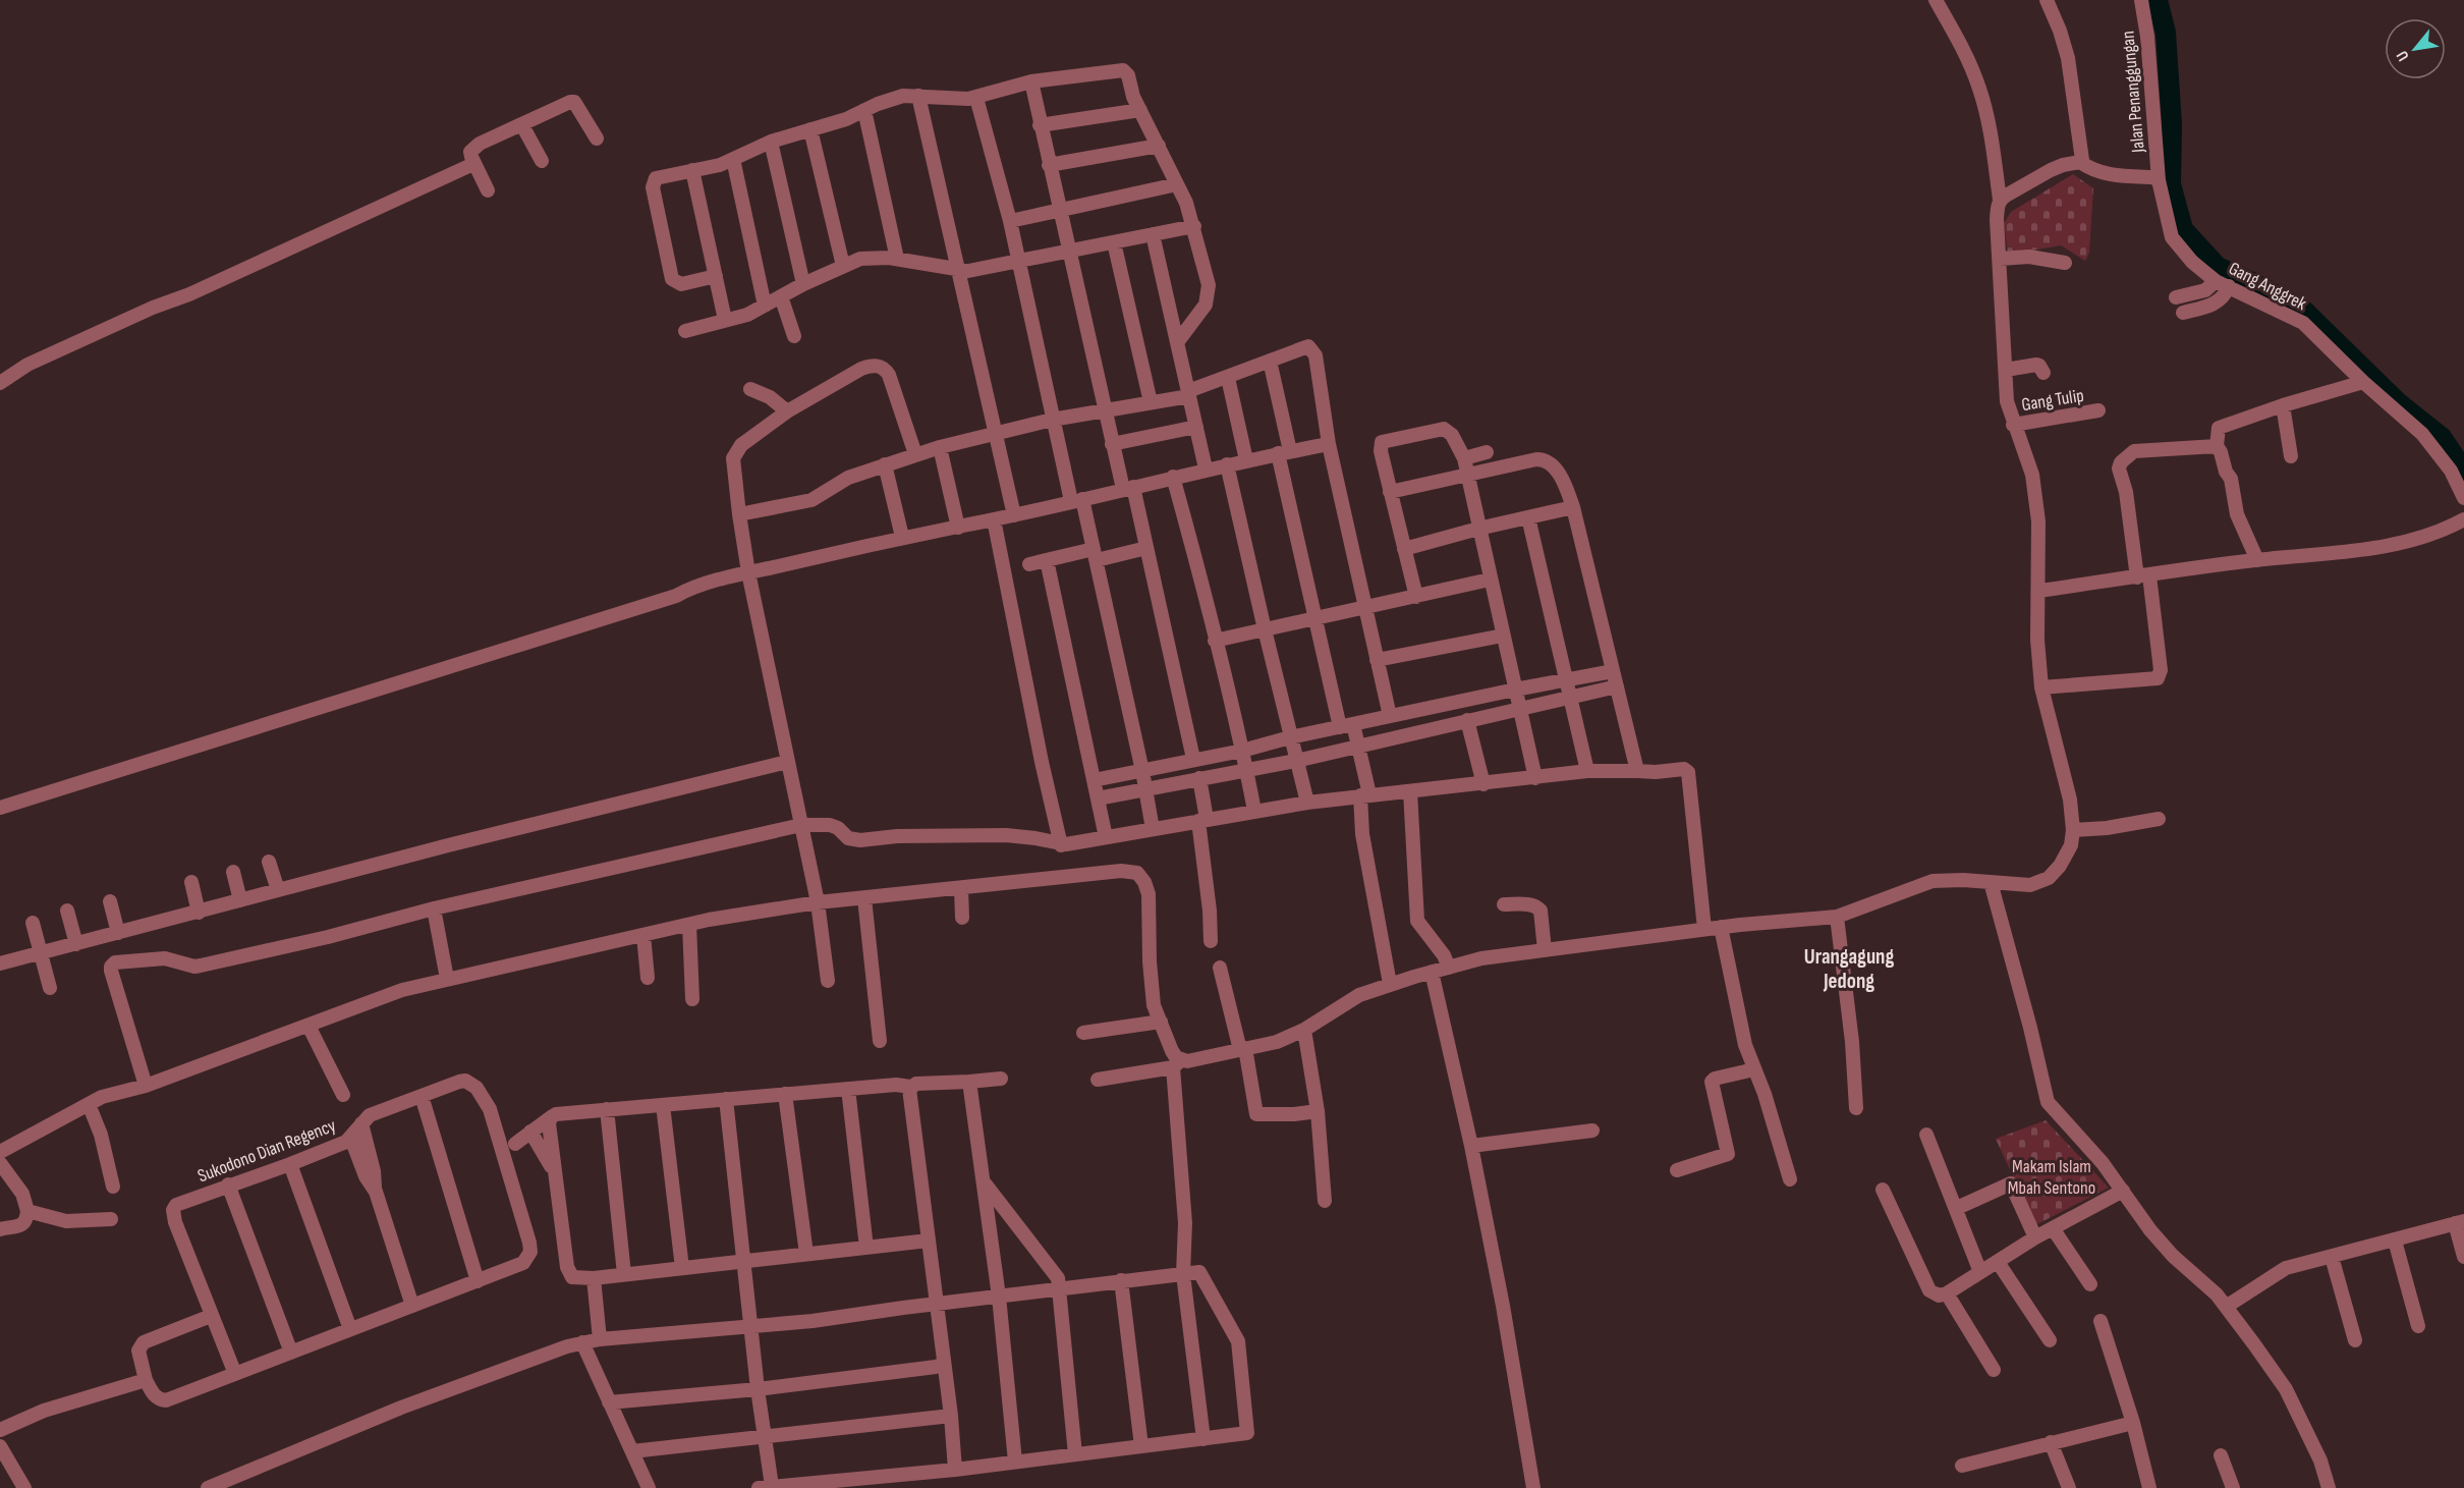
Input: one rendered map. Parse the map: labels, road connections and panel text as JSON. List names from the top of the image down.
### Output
{
  "streets": {
    "street": [
      "Jalan Penanggungan",
      "Gang Anggrek",
      "Gang Tulip",
      "Sukodono Dian Regency"
    ]
  },
  "crossings": [
    ["Jalan Penanggungan", "Gang Anggrek"]
  ],
  "districts": ["Urangagung Jedong"],
  "parks": ["Makam Islam Mbah Sentono"],
  "north": "bottom left"
}
